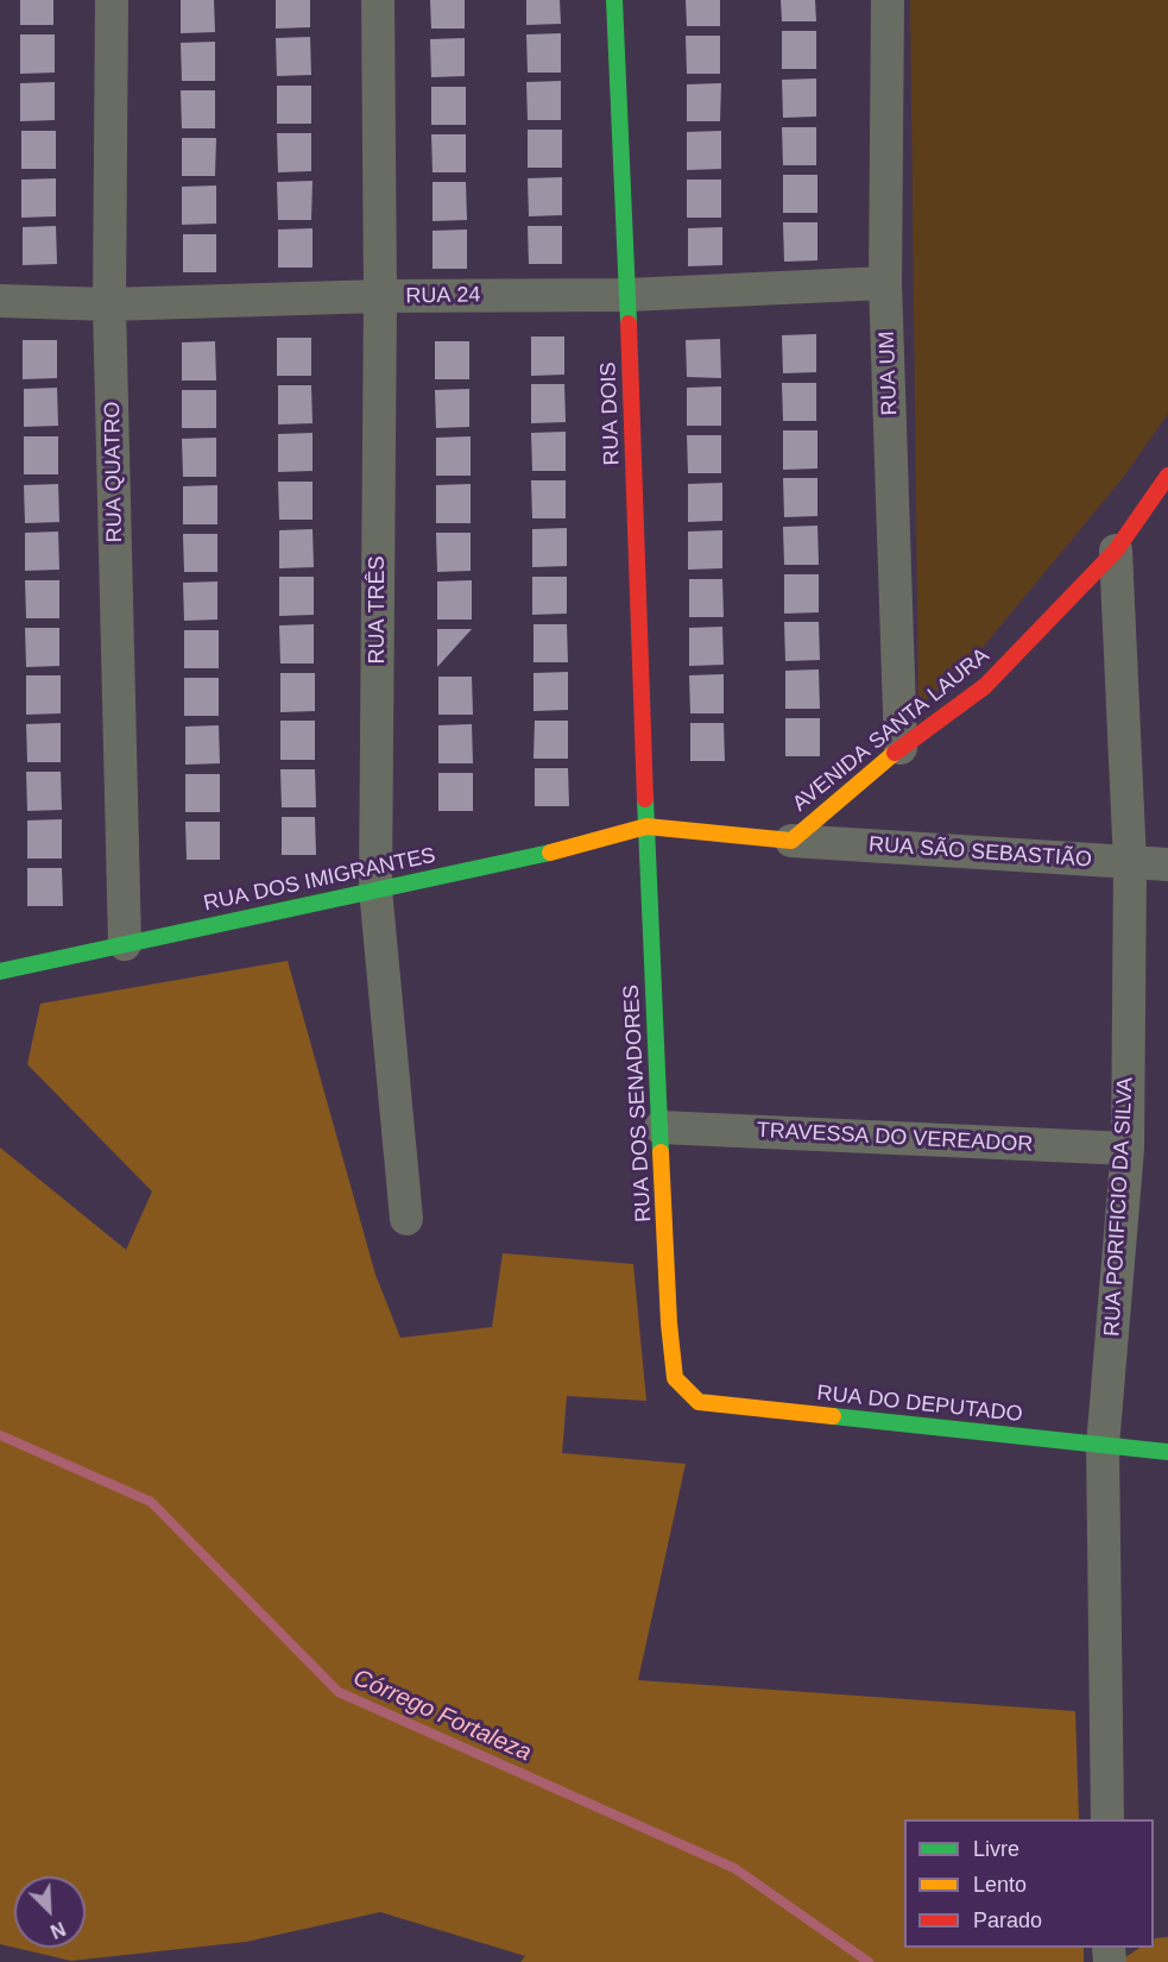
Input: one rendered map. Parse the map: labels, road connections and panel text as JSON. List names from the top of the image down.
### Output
{
  "streets": {
    "street": [
      "RUA 24",
      "RUA UM",
      "RUA DOIS",
      "RUA QUATRO",
      "RUA TRÊS",
      "AVENIDA SANTA LAURA",
      "RUA SÃO SEBASTIÃO",
      "RUA DOS IMIGRANTES",
      "RUA DOS SENADORES",
      "TRAVESSA DO VEREADOR",
      "RUA PORIFICIO DA SILVA",
      "RUA DO DEPUTADO"
    ]
  },
  "crossings": [
    ["RUA 24", "RUA UM"],
    ["RUA 24", "RUA DOIS"],
    ["RUA 24", "RUA QUATRO"],
    ["RUA 24", "RUA TRÊS"],
    ["RUA UM", "AVENIDA SANTA LAURA"],
    ["RUA DOIS", "AVENIDA SANTA LAURA"],
    ["RUA DOIS", "RUA DOS IMIGRANTES"],
    ["RUA DOIS", "RUA DOS SENADORES"],
    ["RUA QUATRO", "RUA DOS IMIGRANTES"],
    ["RUA TRÊS", "RUA DOS IMIGRANTES"],
    ["AVENIDA SANTA LAURA", "RUA SÃO SEBASTIÃO"],
    ["AVENIDA SANTA LAURA", "RUA DOS IMIGRANTES"],
    ["AVENIDA SANTA LAURA", "RUA DOS SENADORES"],
    ["AVENIDA SANTA LAURA", "RUA PORIFICIO DA SILVA"],
    ["RUA SÃO SEBASTIÃO", "RUA PORIFICIO DA SILVA"],
    ["RUA DOS IMIGRANTES", "RUA DOS SENADORES"],
    ["RUA DOS SENADORES", "TRAVESSA DO VEREADOR"],
    ["RUA DOS SENADORES", "RUA DO DEPUTADO"],
    ["TRAVESSA DO VEREADOR", "RUA PORIFICIO DA SILVA"],
    ["RUA PORIFICIO DA SILVA", "RUA DO DEPUTADO"]
  ],
  "water": ["Córrego Fortaleza"],
  "legend": ["Livre", "Lento", "Parado"],
  "north": "bottom right"
}
